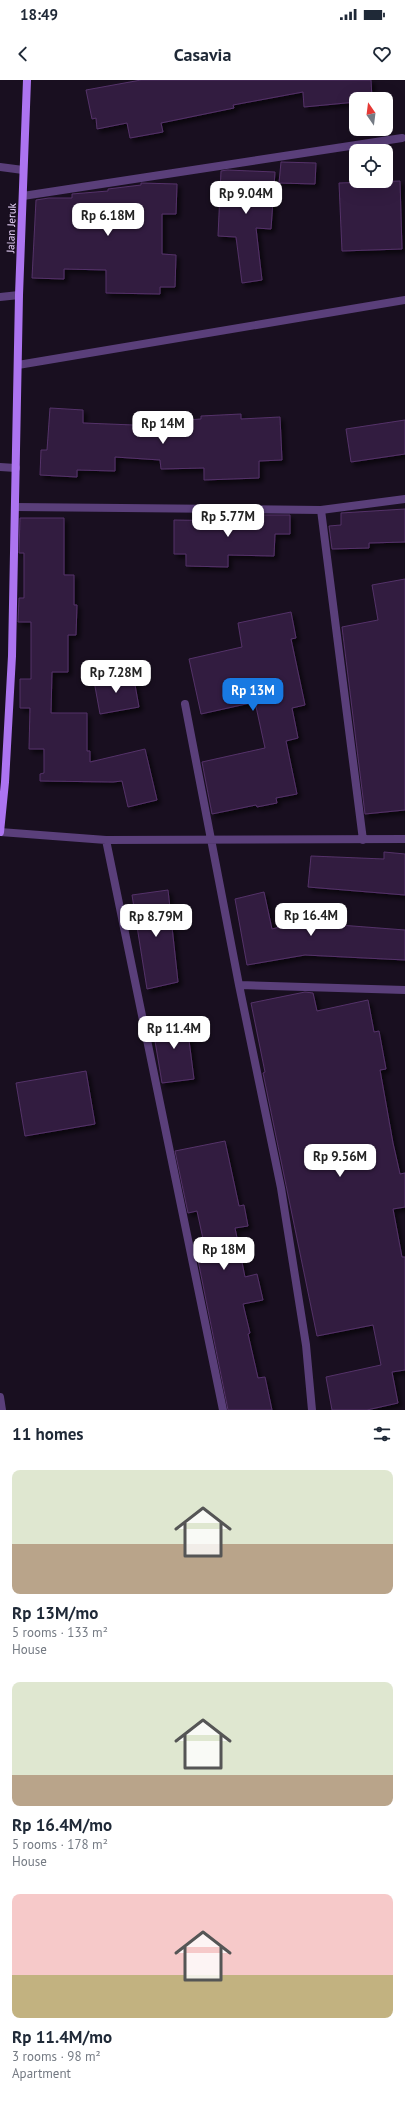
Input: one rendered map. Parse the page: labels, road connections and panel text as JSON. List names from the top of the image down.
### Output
{
  "streets": {
    "street": ["Jalan Jeruk"]
  },
  "north": "top",
  "page": {
    "status": "18:49",
    "header": "Casavia",
    "price": [
      "Rp 9.04M",
      "Rp 6.18M",
      "Rp 14M",
      "Rp 5.77M",
      "Rp 7.28M",
      "Rp 13M",
      "Rp 16.4M",
      "Rp 8.79M",
      "Rp 11.4M",
      "Rp 9.56M",
      "Rp 18M"
    ],
    "heading": "11 homes",
    "list": [
      {
        "name": "Rp 13M/mo",
        "note": "5 rooms · 133 m² · House"
      },
      {
        "name": "Rp 16.4M/mo",
        "note": "5 rooms · 178 m² · House"
      },
      {
        "name": "Rp 11.4M/mo",
        "note": "3 rooms · 98 m² · Apartment"
      }
    ]
  }
}
